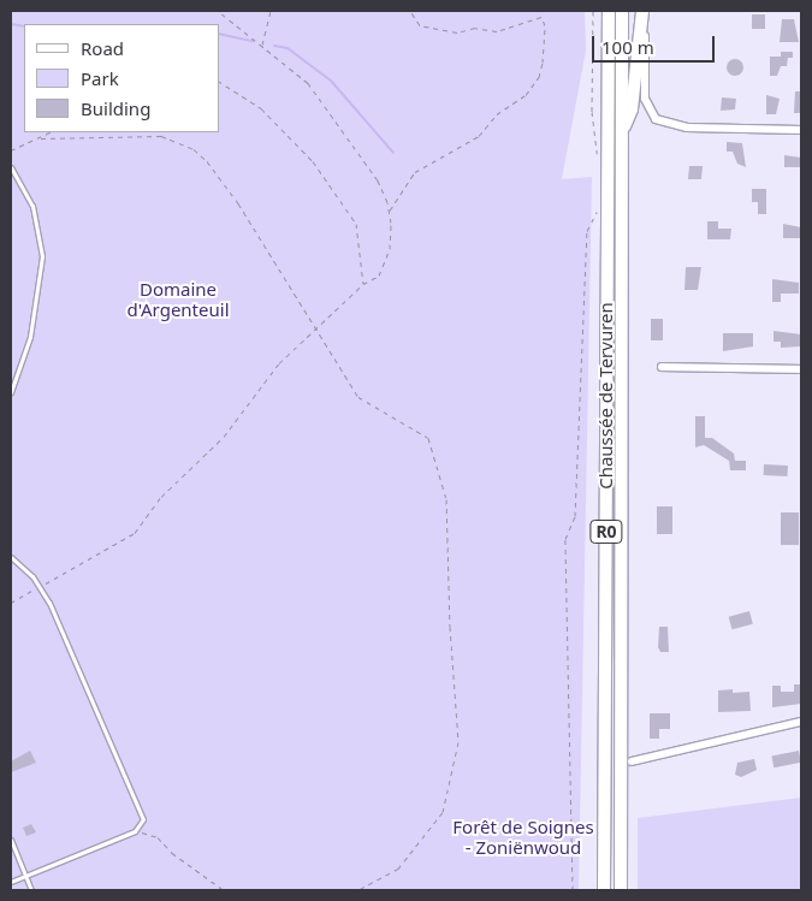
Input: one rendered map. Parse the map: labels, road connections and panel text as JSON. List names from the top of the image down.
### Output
{
  "streets": {
    "highway": ["Chaussée de Tervuren", "R0"]
  },
  "crossings": [
    ["Chaussée de Tervuren", "R0"]
  ],
  "parks": ["Domaine d'Argenteuil", "Forêt de Soignes - Zoniënwoud"],
  "legend": ["Road", "Park", "Building"],
  "scale_bar": "100 m"
}
